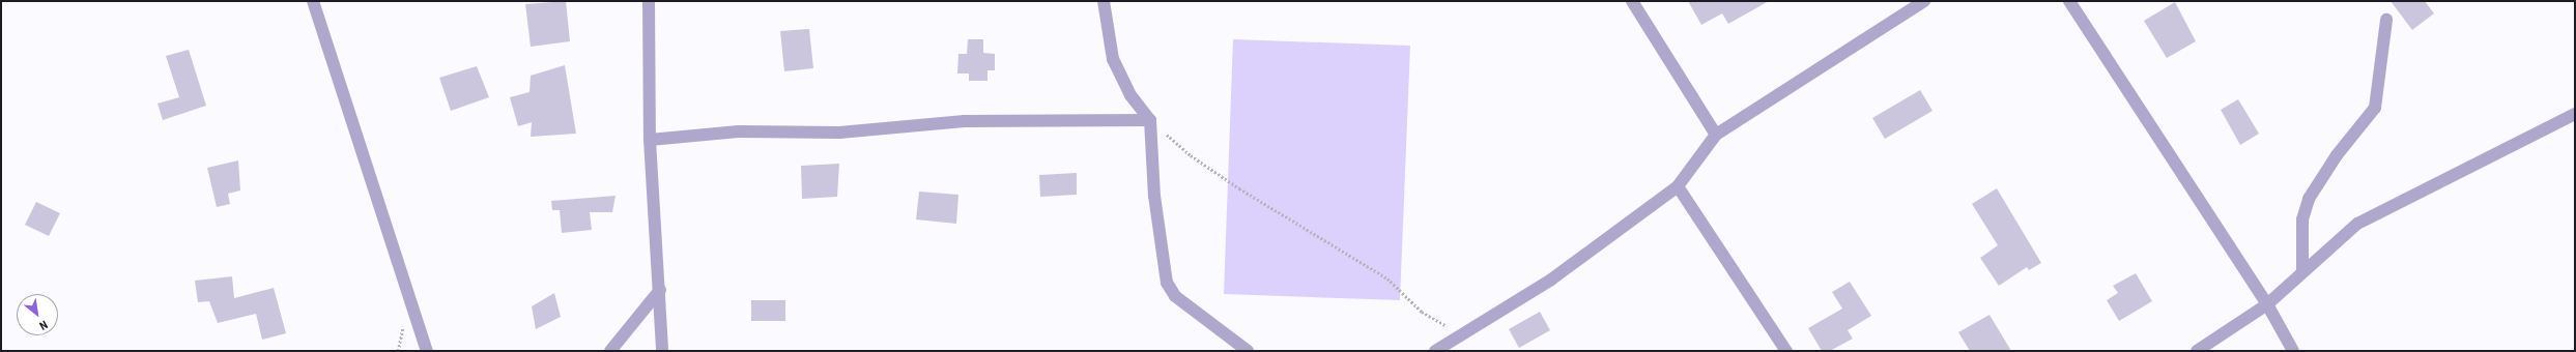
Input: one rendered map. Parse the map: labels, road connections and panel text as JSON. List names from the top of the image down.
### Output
{
  "north": "bottom right"
}
